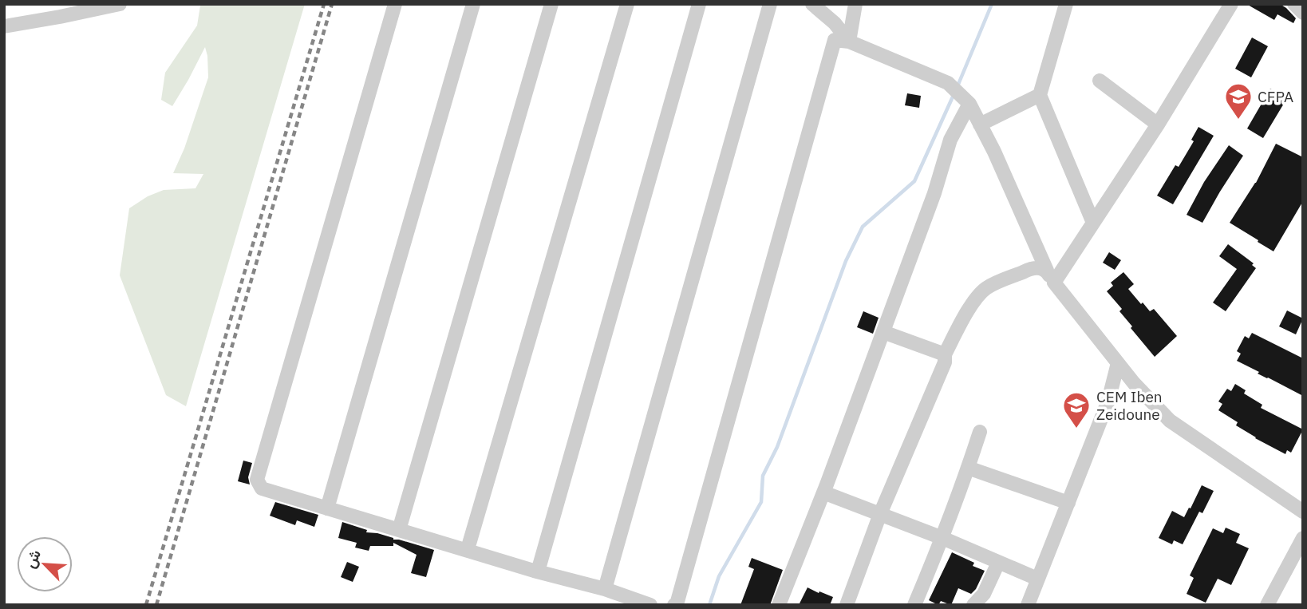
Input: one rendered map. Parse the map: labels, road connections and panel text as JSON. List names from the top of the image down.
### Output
{
  "places": {
    "school or university": ["CFPA", "CEM Iben Zeidoune"]
  },
  "north": "top left"
}
